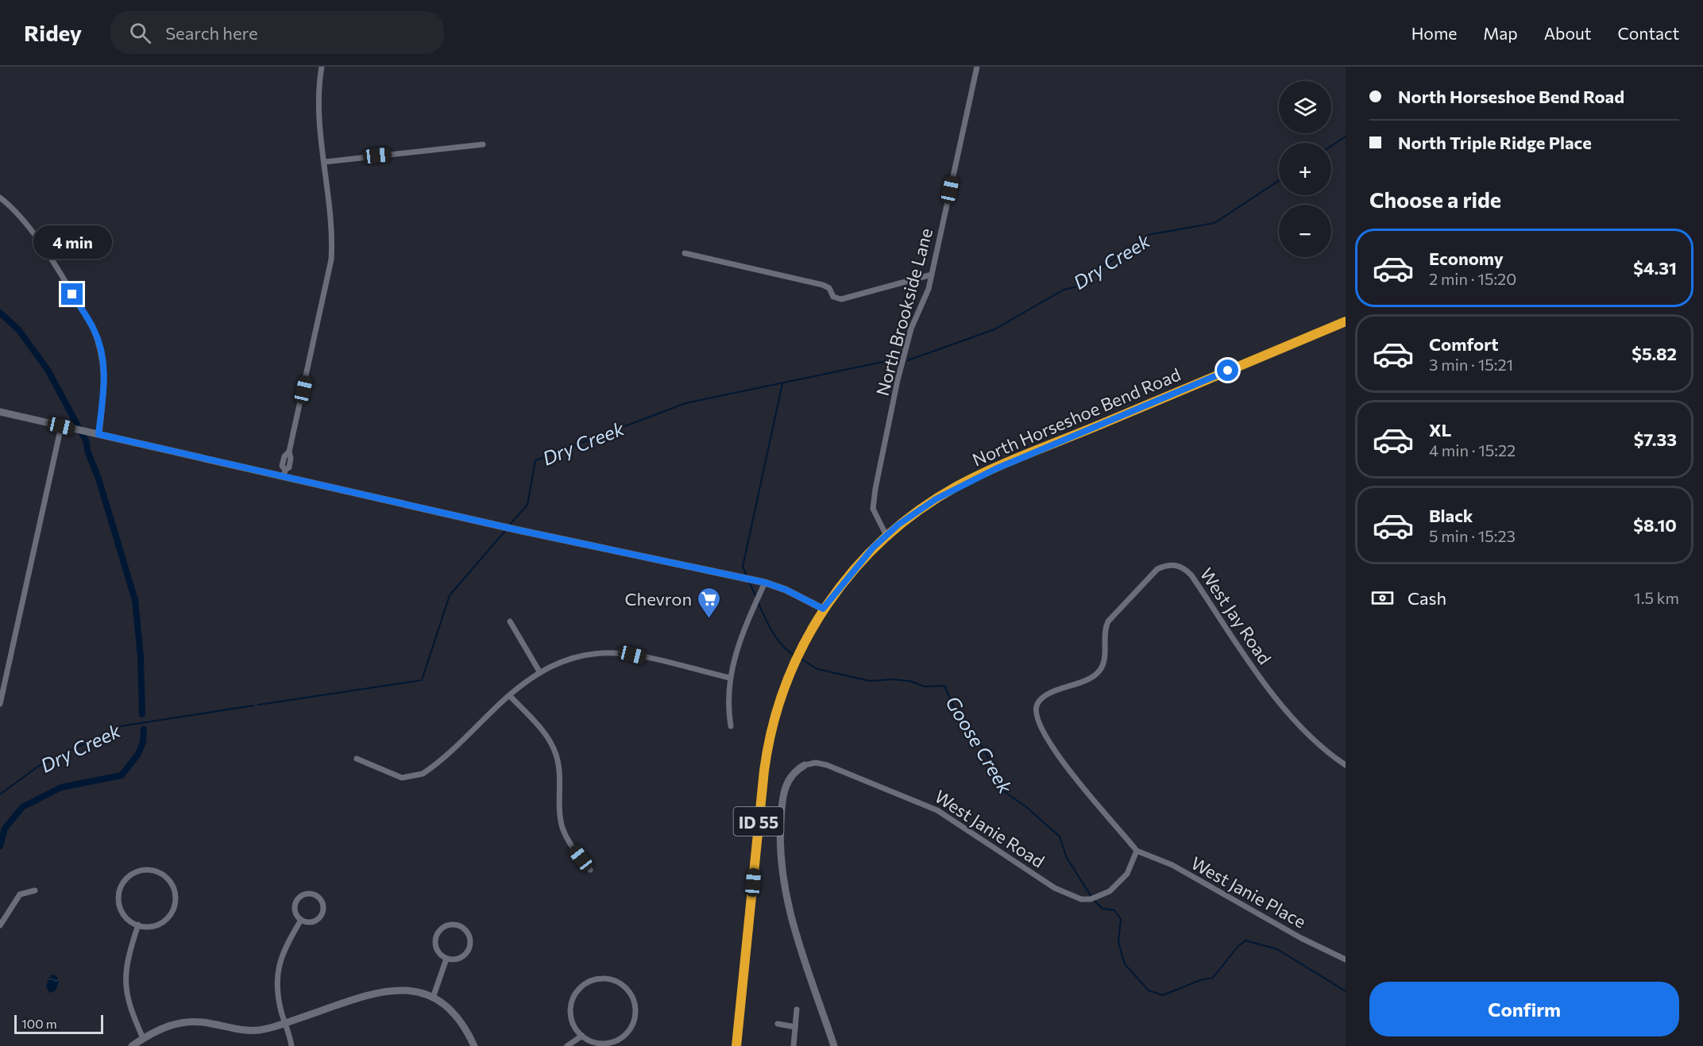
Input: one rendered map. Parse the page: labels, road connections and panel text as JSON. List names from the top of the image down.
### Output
{
  "streets": {
    "highway": ["North Horseshoe Bend Road", "ID 55"],
    "street": [
      "North Brookside Lane",
      "West Jay Road",
      "West Janie Road",
      "West Janie Place"
    ]
  },
  "crossings": [
    ["North Brookside Lane", "North Horseshoe Bend Road"],
    ["West Jay Road", "West Janie Road"],
    ["West Jay Road", "West Janie Place"],
    ["West Janie Road", "West Janie Place"]
  ],
  "water": ["Dry Creek", "Goose Creek"],
  "places": {
    "supermarket": ["Chevron"]
  },
  "scale_bar": "100 m",
  "page": {
    "header": "Ridey",
    "search": "Search here",
    "nav": [
      "Home",
      "Map",
      "About",
      "Contact"
    ],
    "banner": ["North Horseshoe Bend Road", "North Triple Ridge Place"],
    "map_buttons": ["+", "−"],
    "heading": "Choose a ride",
    "bubble": "4 min",
    "list": [
      {
        "name": "Economy",
        "note": "2 min · 15:20",
        "value": "$4.31"
      },
      {
        "name": "Comfort",
        "note": "3 min · 15:21",
        "value": "$5.82"
      },
      {
        "name": "XL",
        "note": "4 min · 15:22",
        "value": "$7.33"
      },
      {
        "name": "Black",
        "note": "5 min · 15:23",
        "value": "$8.10"
      }
    ],
    "pay": ["Cash", "1.5 km"],
    "buttons": "Confirm",
    "scale": "100 m"
  }
}
